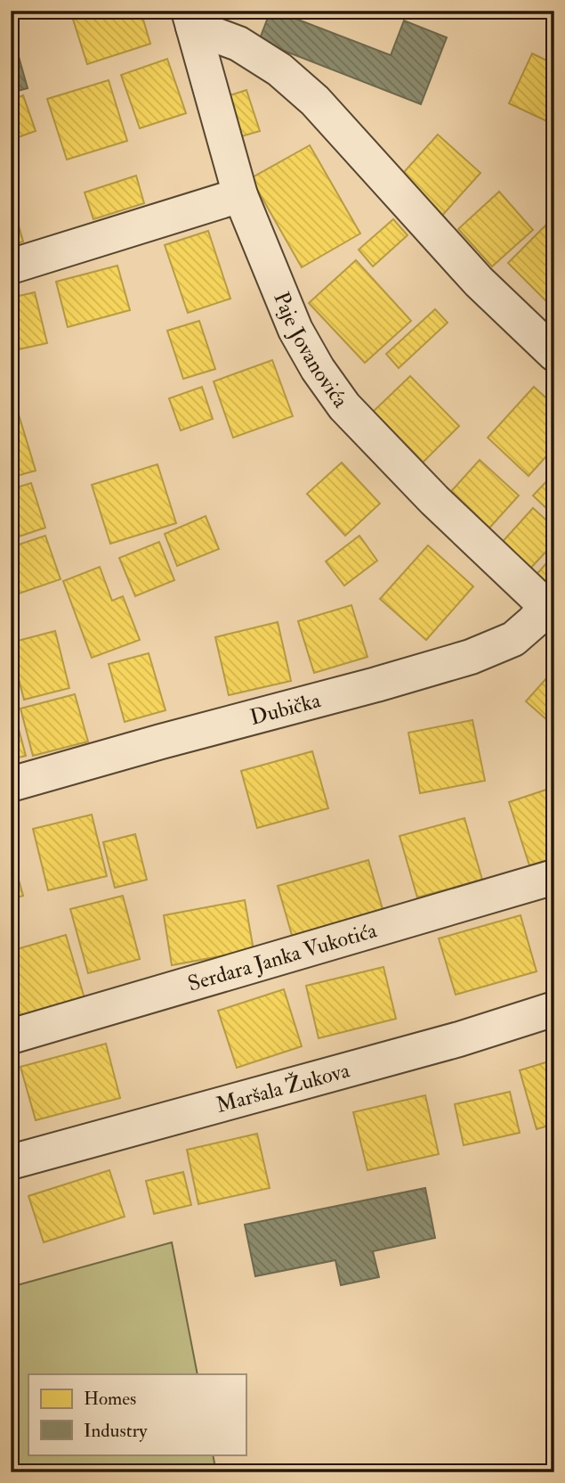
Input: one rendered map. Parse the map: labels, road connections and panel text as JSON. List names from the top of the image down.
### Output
{
  "streets": {
    "street": [
      "Paje Jovanovića",
      "Dubička",
      "Serdara Janka Vukotića",
      "Maršala Žukova"
    ]
  },
  "crossings": [
    ["Paje Jovanovića", "Dubička"]
  ],
  "legend": ["Homes", "Industry"]
}
